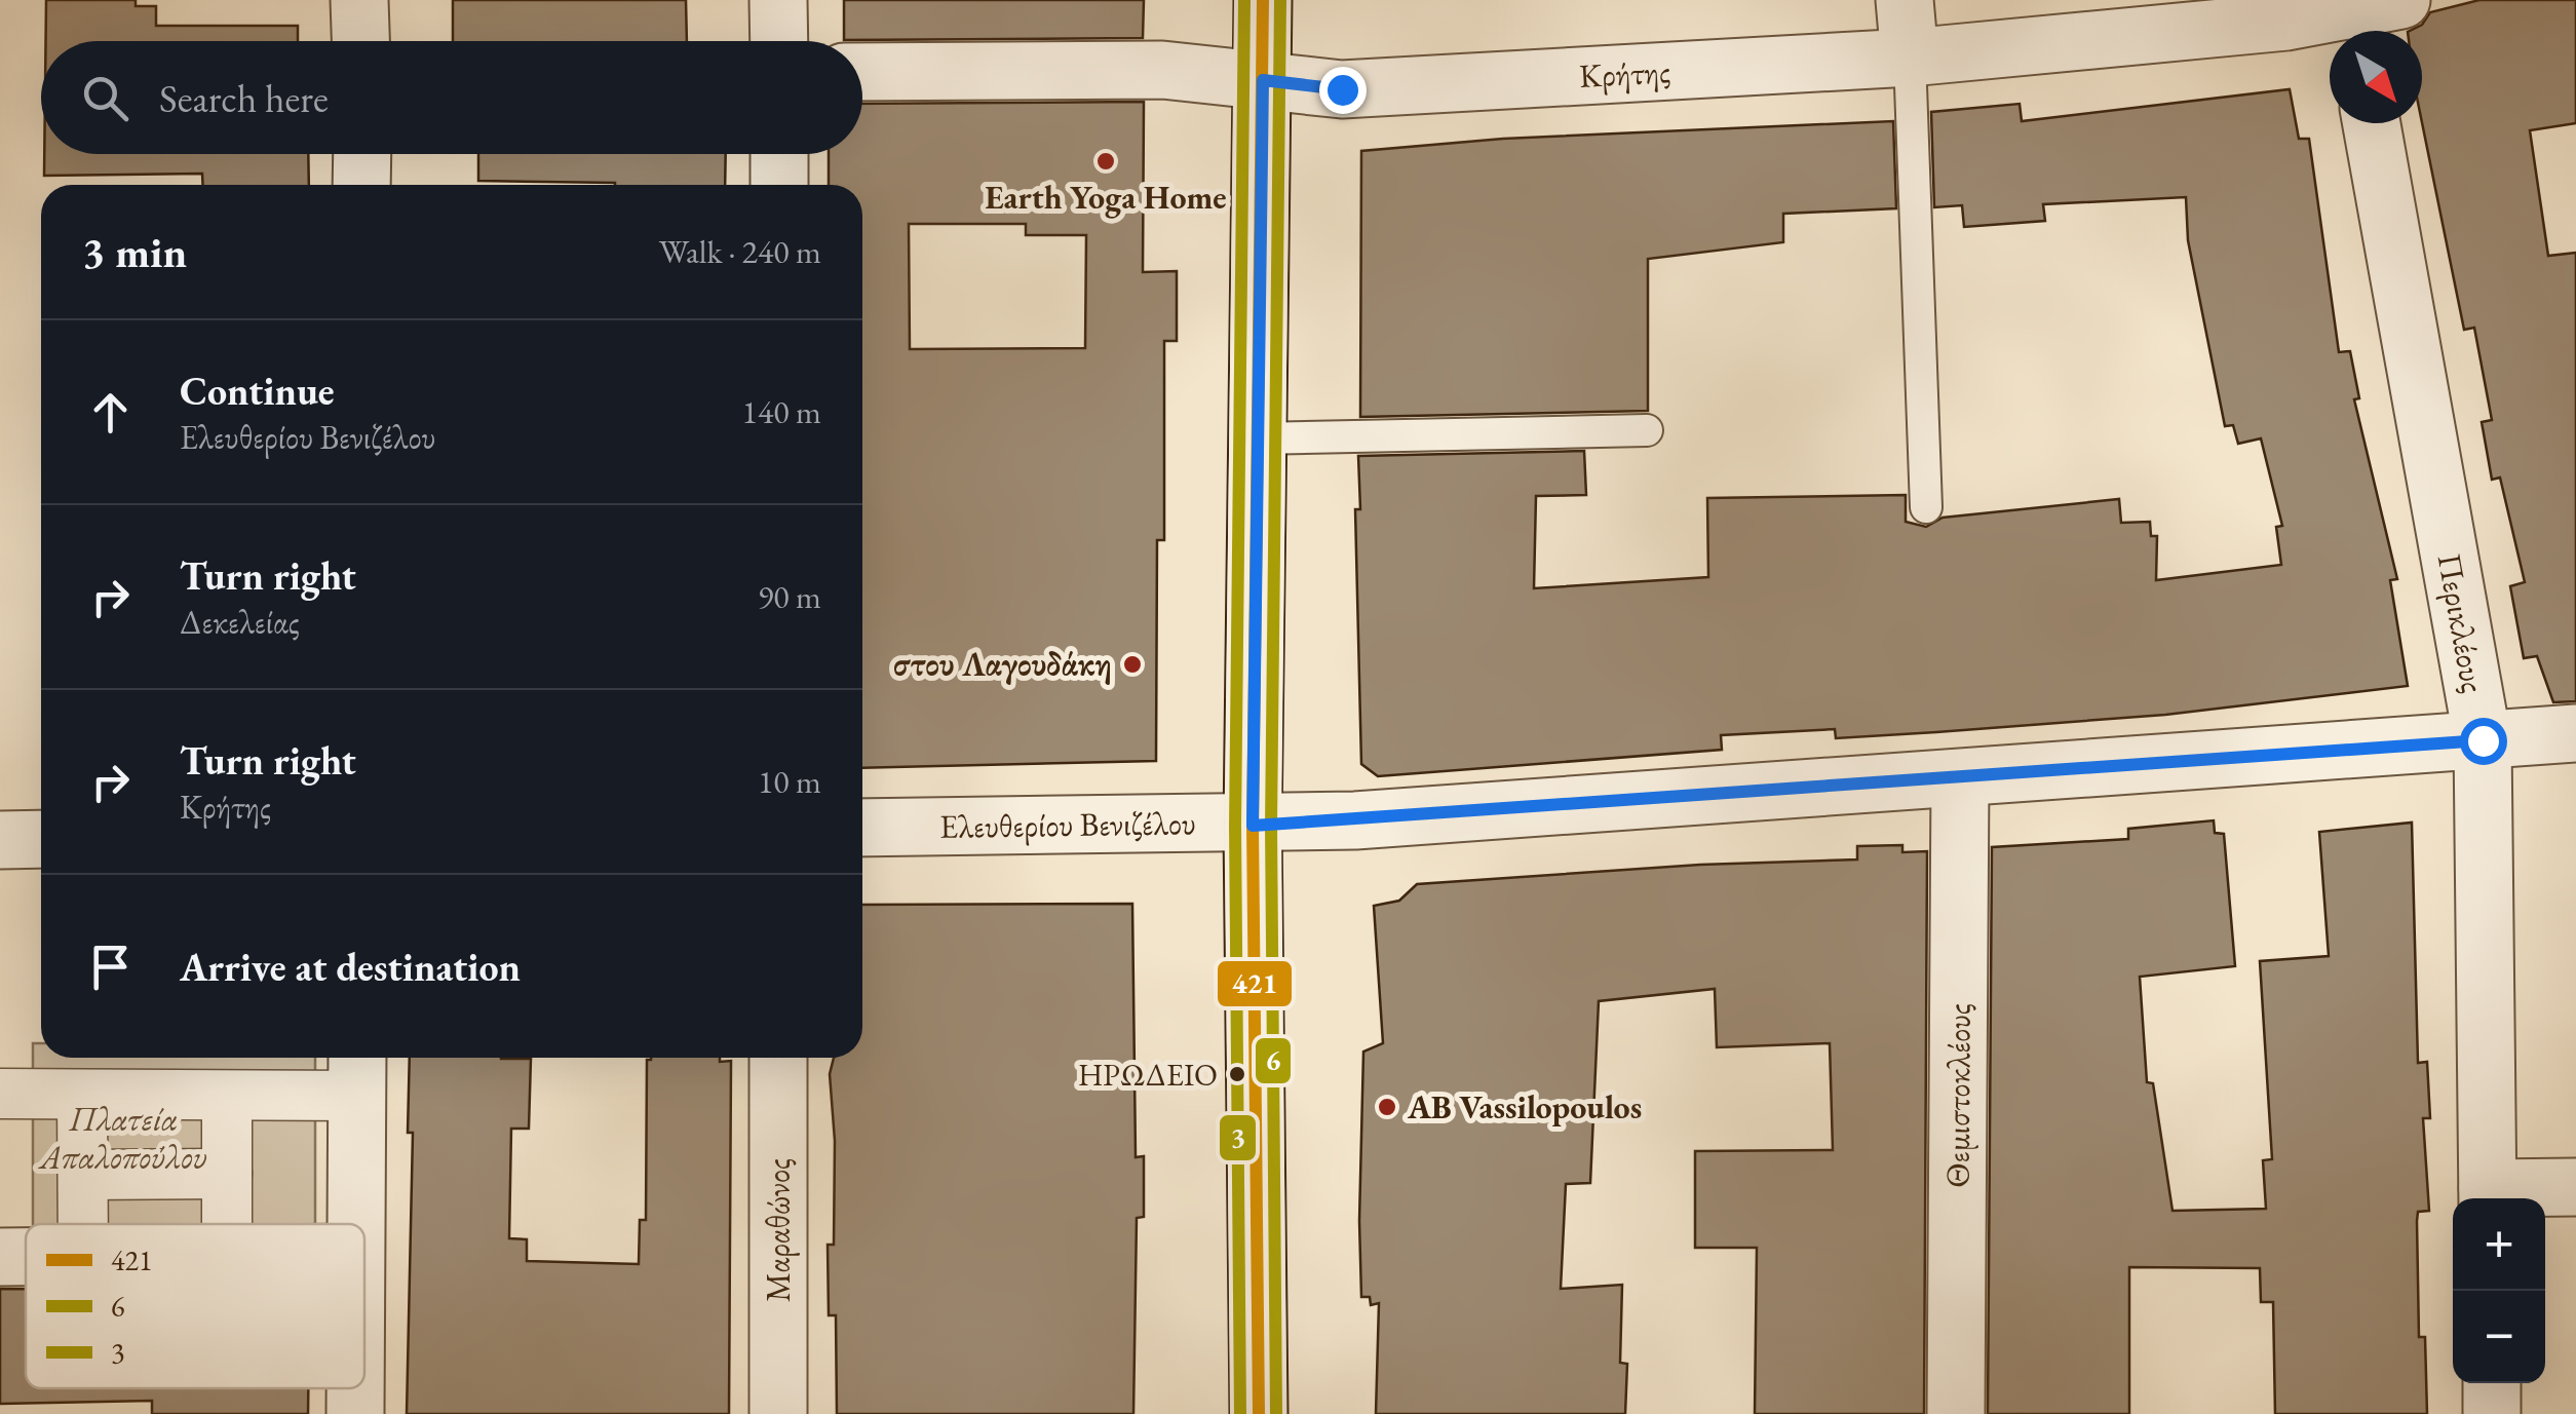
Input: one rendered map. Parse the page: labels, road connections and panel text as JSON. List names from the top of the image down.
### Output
{
  "streets": {
    "street": [
      "Κρήτης",
      "Περικλέους",
      "Ελευθερίου Βενιζέλου",
      "Θεμιστοκλέους",
      "Μαραθώνος"
    ]
  },
  "crossings": [
    ["Περικλέους", "Ελευθερίου Βενιζέλου"],
    ["Ελευθερίου Βενιζέλου", "Θεμιστοκλέους"]
  ],
  "parks": ["Πλατεία Απαλοπούλου"],
  "places": [
    "Earth Yoga Home",
    "στου Λαγουδάκη",
    "ΗΡΩΔΕΙΟ",
    "AB Vassilopoulos"
  ],
  "lines": ["transit line 421", "transit line 6", "transit line 3"],
  "legend": ["421", "6", "3"],
  "north": "bottom right",
  "page": {
    "search": "Search here",
    "heading": ["3 min", "Walk · 240 m"],
    "list": [
      ["Continue", "Ελευθερίου Βενιζέλου", "140 m"],
      ["Turn right", "Δεκελείας", "90 m"],
      ["Turn right", "Κρήτης", "10 m"],
      "Arrive at destination"
    ],
    "map_buttons": ["+", "−"]
  }
}
